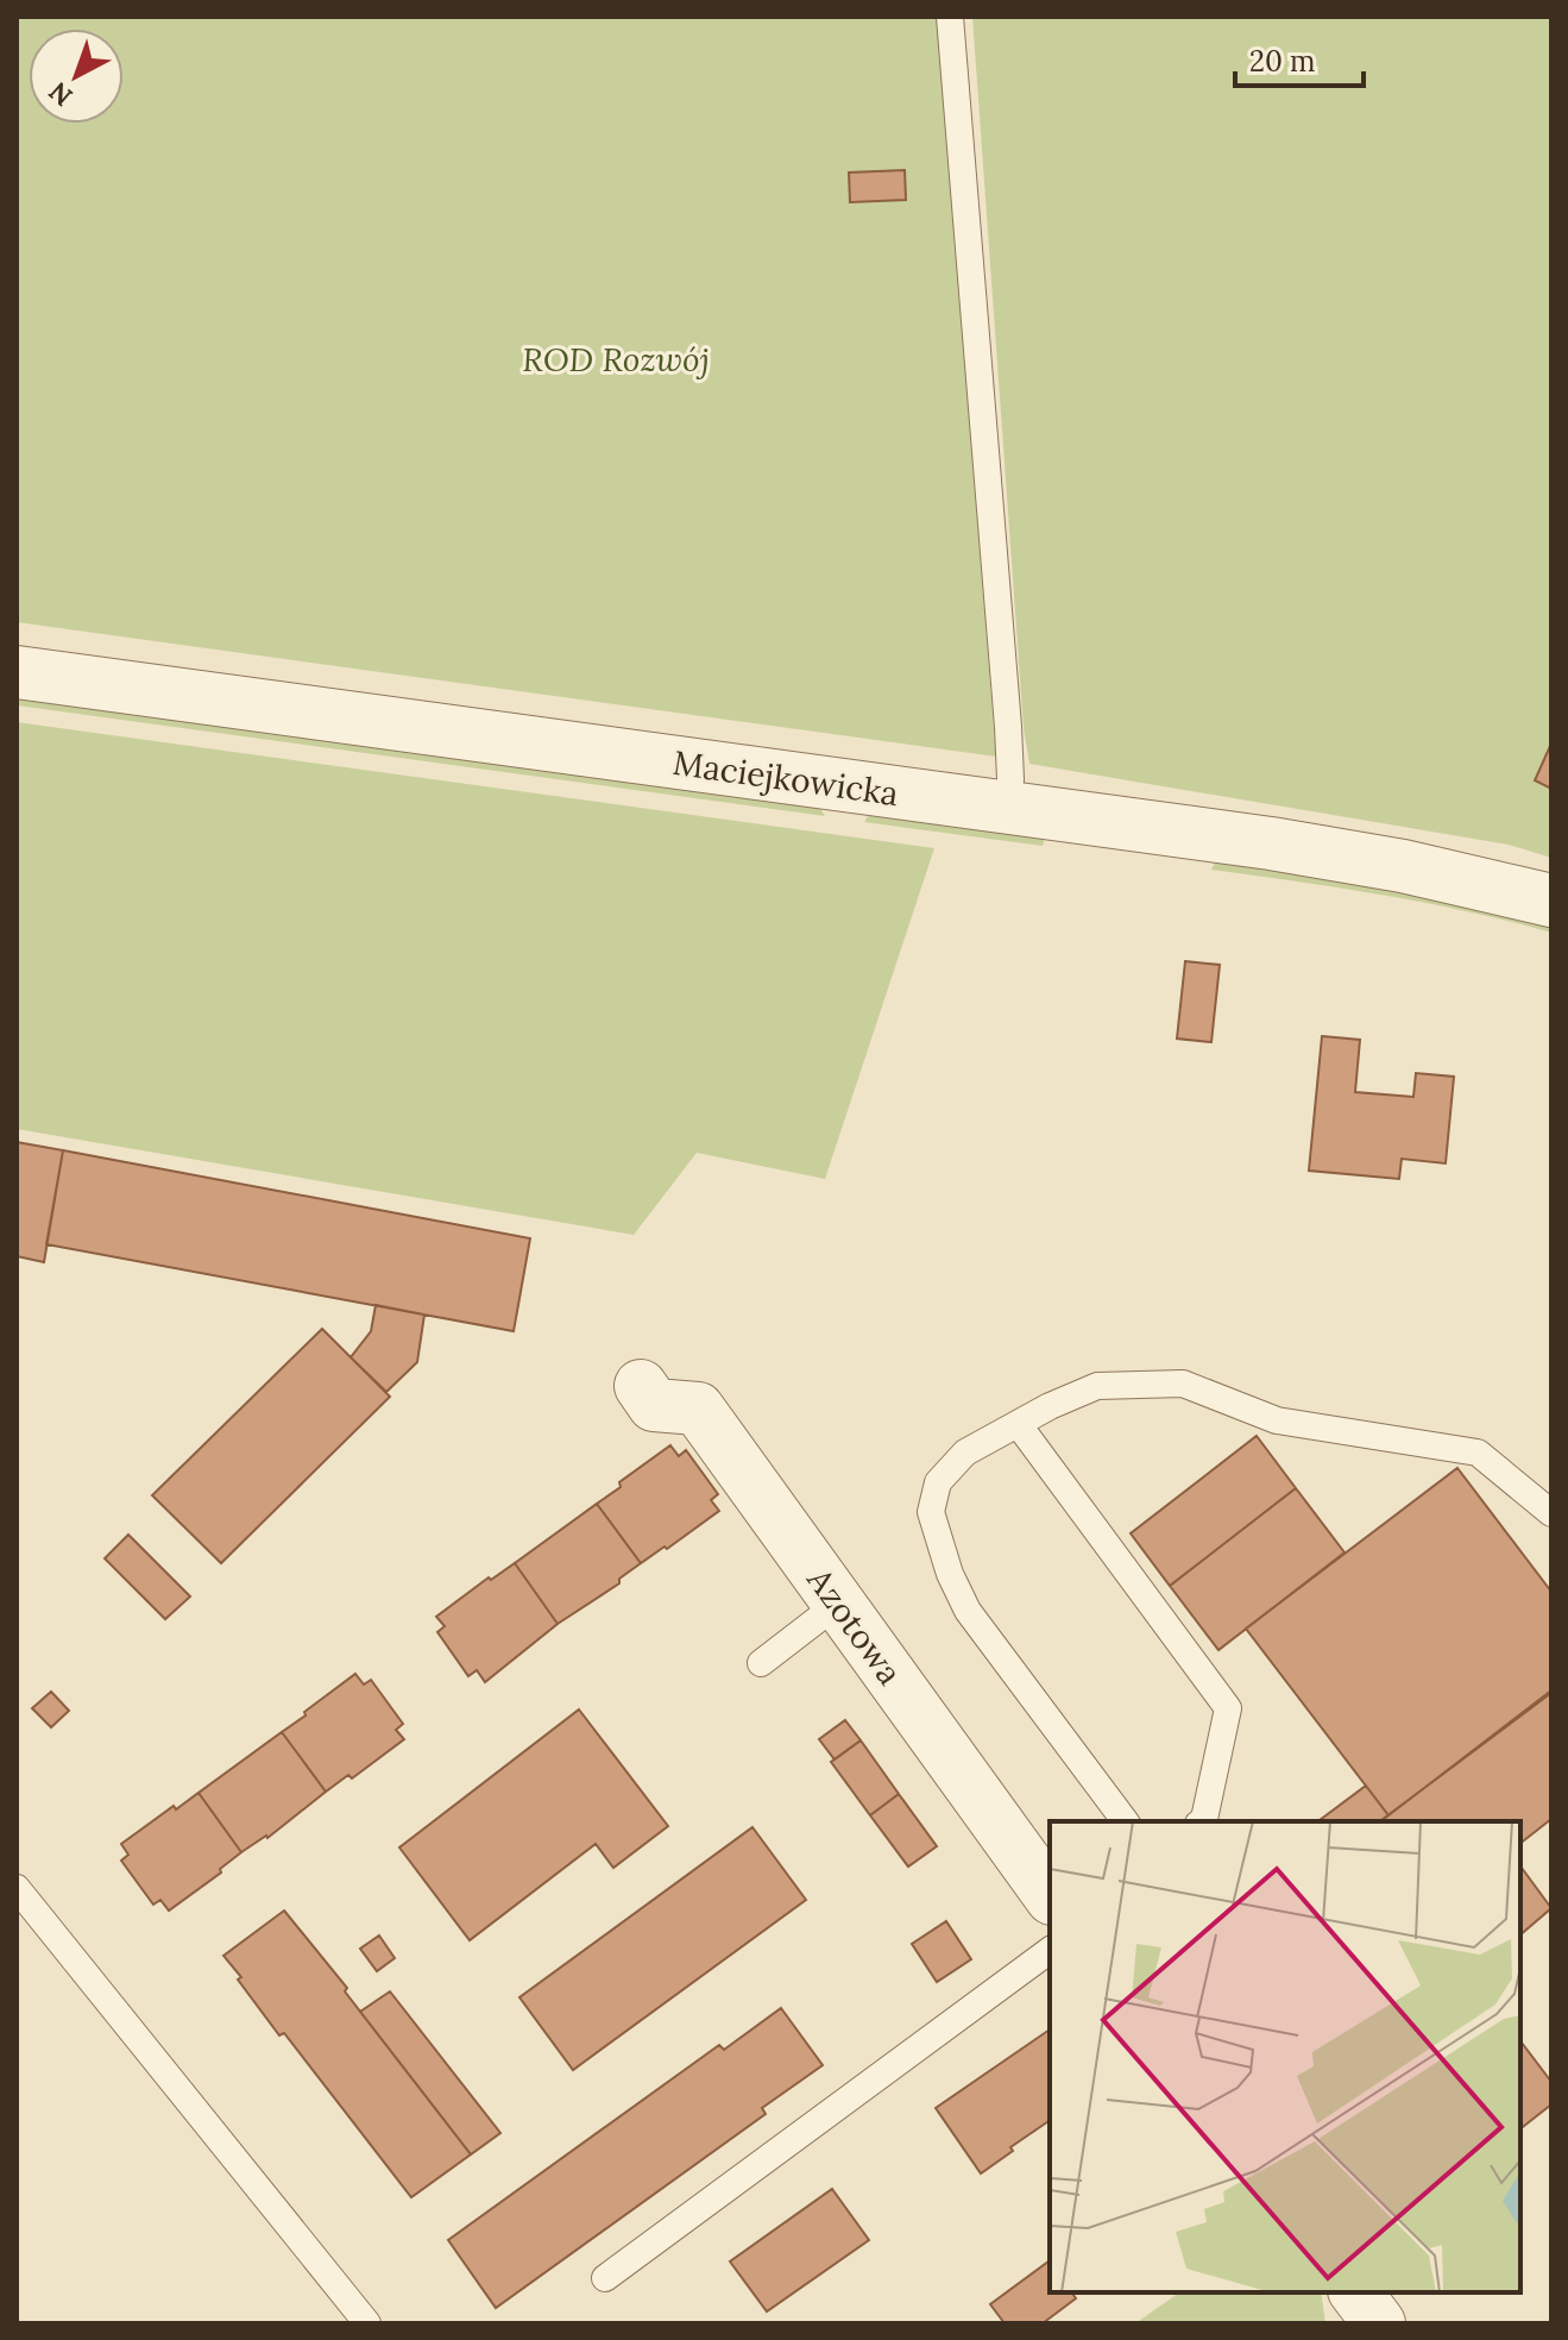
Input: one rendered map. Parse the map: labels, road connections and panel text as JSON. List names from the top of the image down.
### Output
{
  "streets": {
    "street": ["Maciejkowicka", "Azotowa"]
  },
  "parks": ["ROD Rozwój"],
  "scale_bar": "20 m",
  "north": "bottom left"
}
